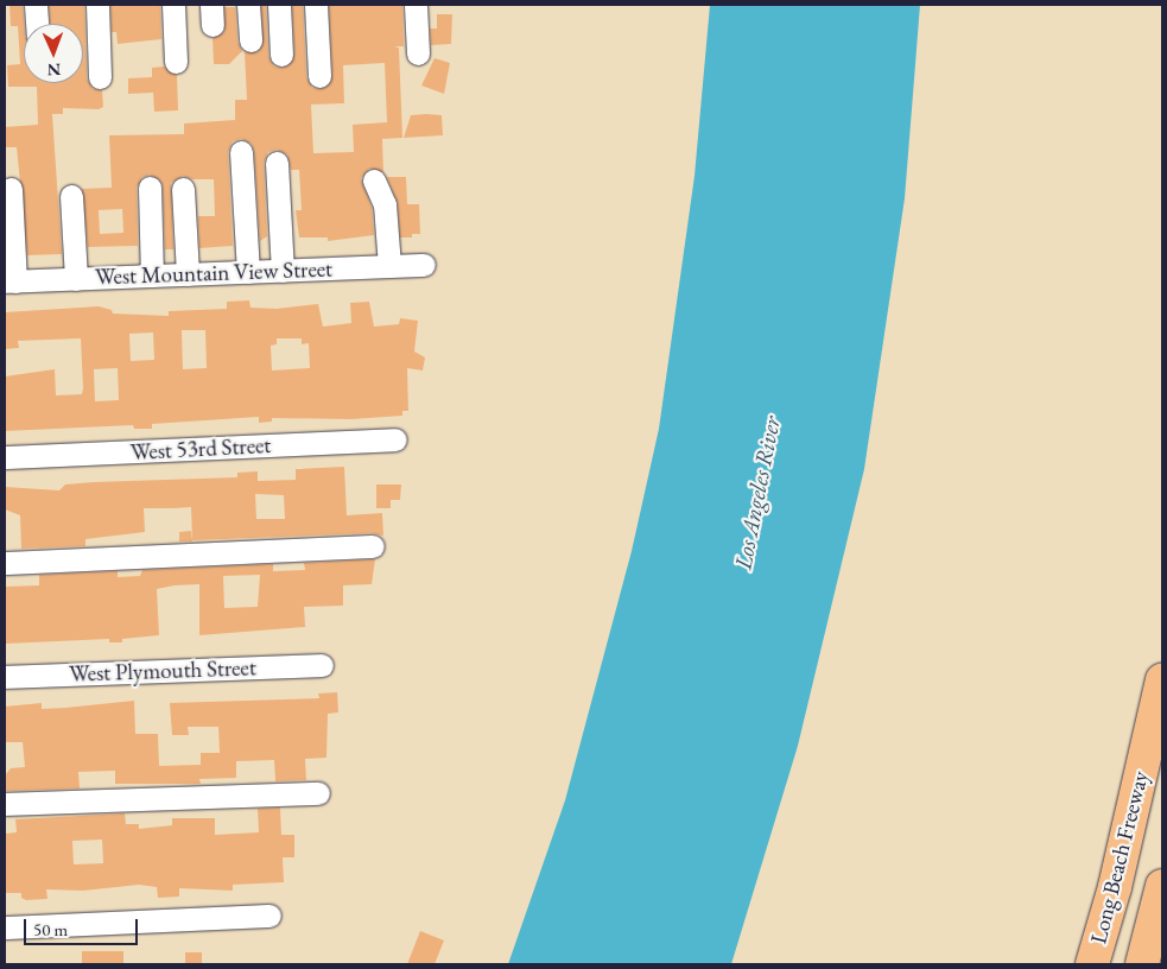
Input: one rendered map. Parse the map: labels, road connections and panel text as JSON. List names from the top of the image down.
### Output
{
  "streets": {
    "highway": ["Long Beach Freeway"],
    "street": ["West Mountain View Street", "West 53rd Street", "West Plymouth Street"]
  },
  "water": ["Los Angeles River"],
  "scale_bar": "50 m",
  "north": "bottom"
}
